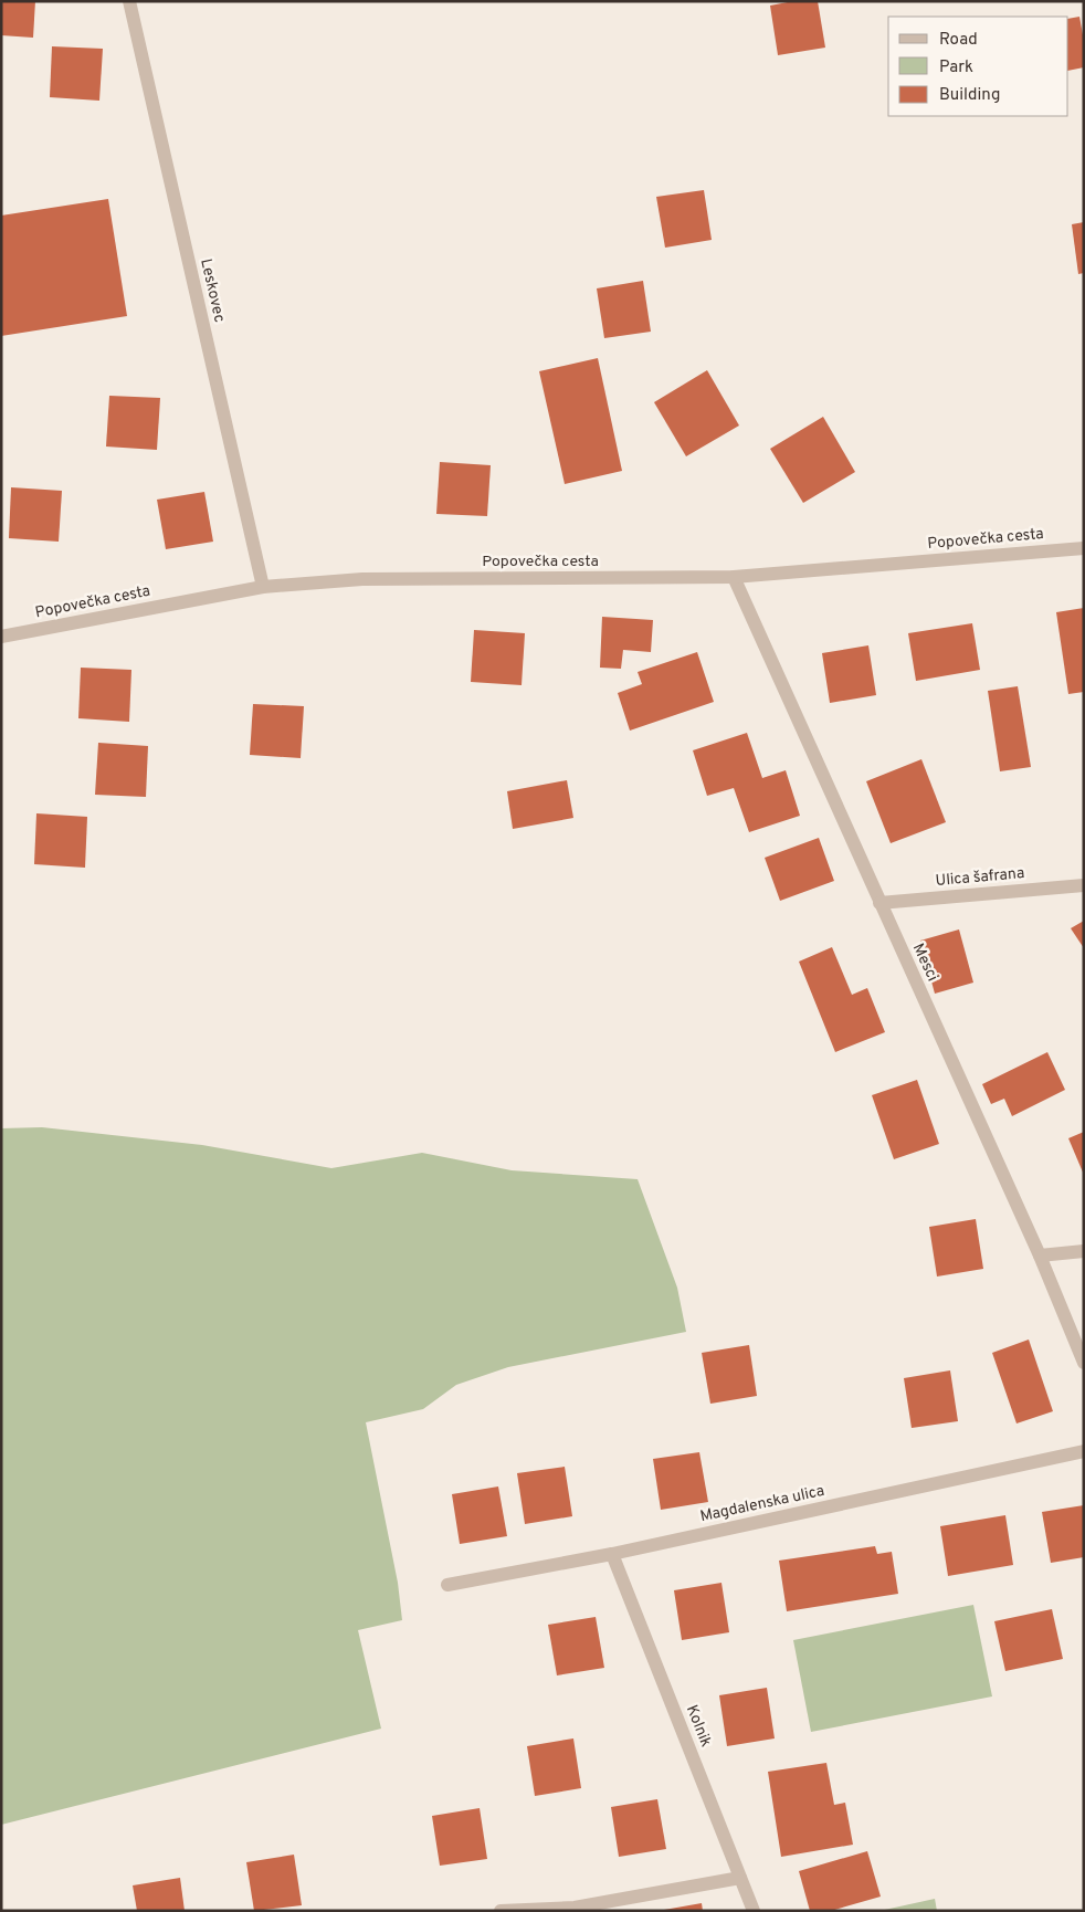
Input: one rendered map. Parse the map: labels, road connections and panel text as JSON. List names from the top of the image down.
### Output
{
  "streets": {
    "street": [
      "Leskovec",
      "Popovečka cesta",
      "Ulica šafrana",
      "Mesci",
      "Magdalenska ulica",
      "Kolnik"
    ]
  },
  "crossings": [
    ["Leskovec", "Popovečka cesta"],
    ["Popovečka cesta", "Mesci"],
    ["Ulica šafrana", "Mesci"],
    ["Magdalenska ulica", "Kolnik"]
  ],
  "legend": ["Road", "Park", "Building"]
}
